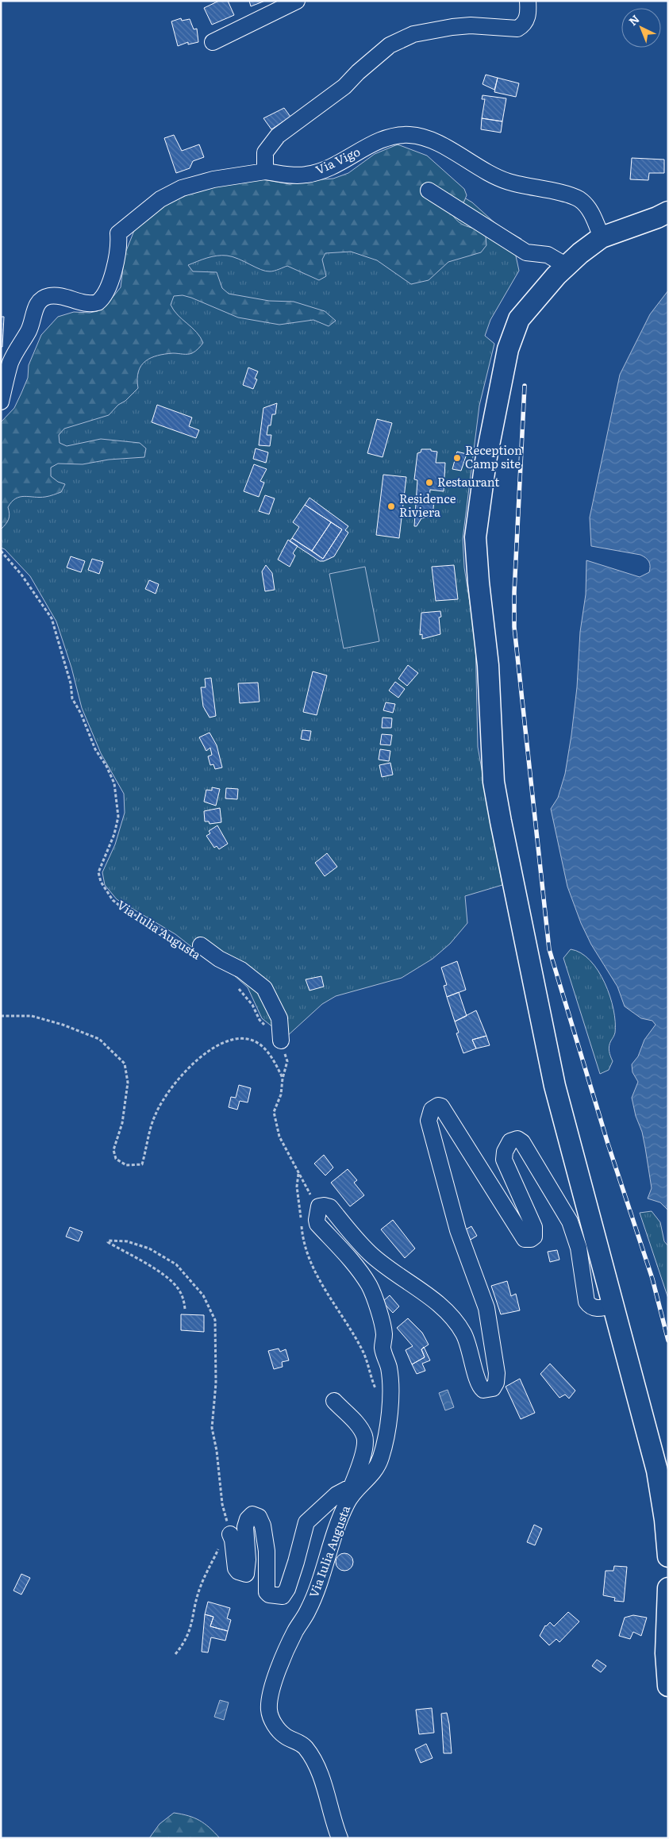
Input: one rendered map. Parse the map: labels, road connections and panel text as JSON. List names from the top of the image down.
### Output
{
  "streets": {
    "street": ["Via Vigo", "Via Iulia Augusta"]
  },
  "places": ["Reception Camp site", "Restaurant", "Residence Riviera"],
  "north": "top left"
}
